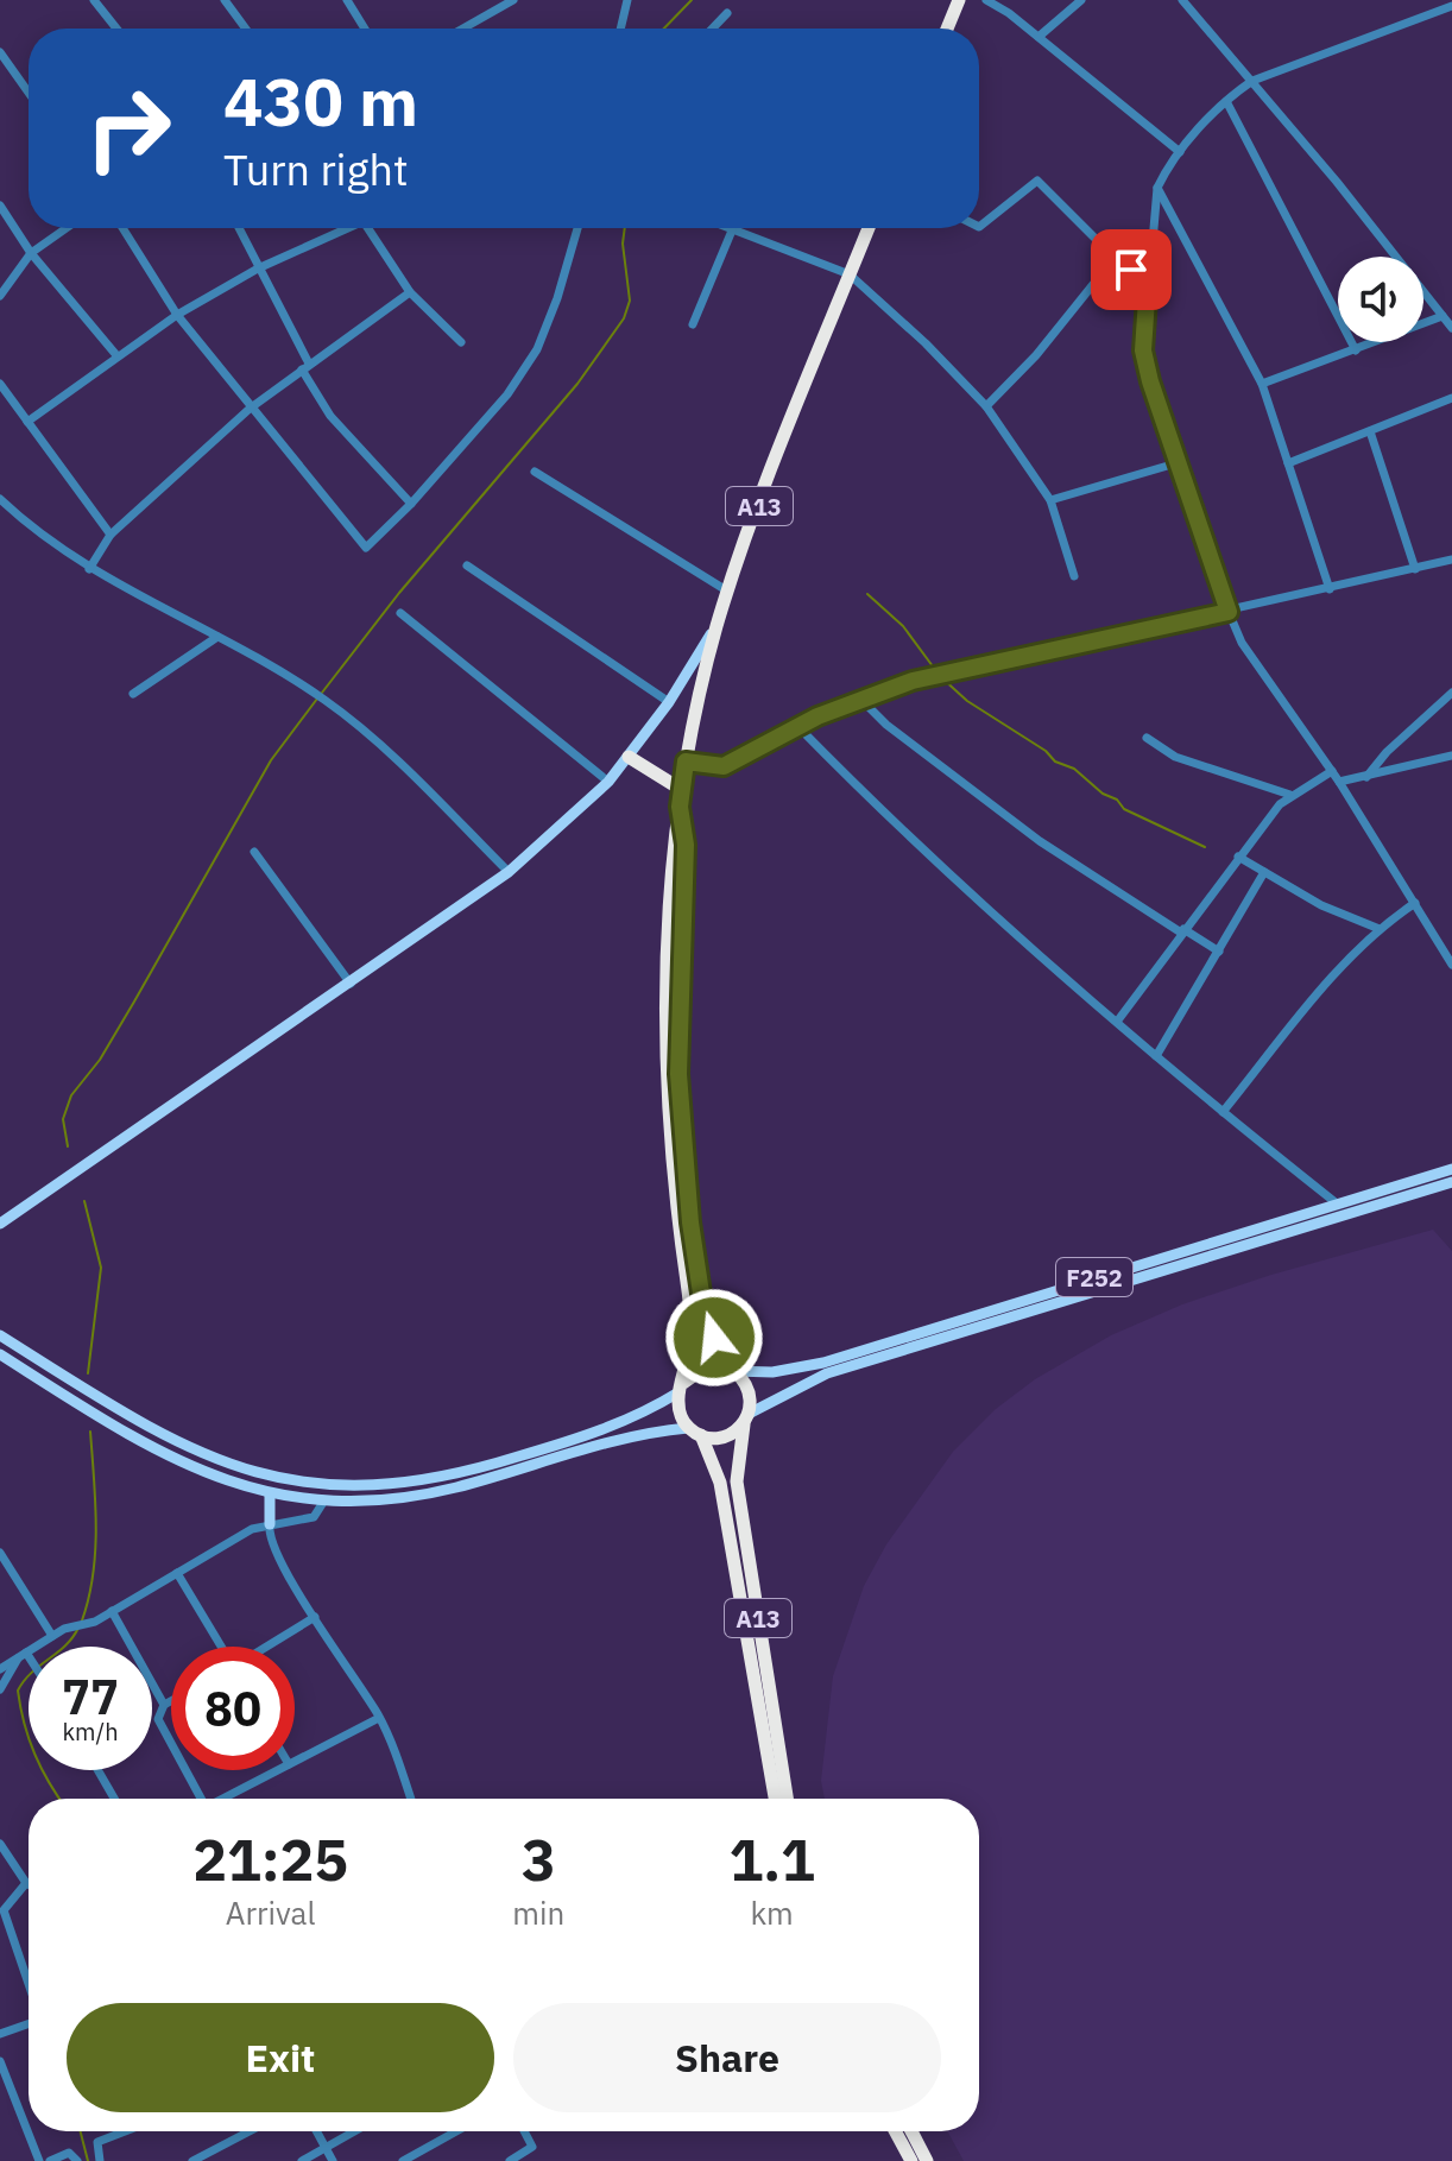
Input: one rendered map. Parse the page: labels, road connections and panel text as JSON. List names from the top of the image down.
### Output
{
  "streets": {
    "highway": ["A13"],
    "main road": ["F252"]
  },
  "crossings": [
    ["A13", "F252"]
  ],
  "page": {
    "turn": ["430 m", "Turn right"],
    "speed": "77 km/h",
    "limit": "80",
    "eta": [
      "21:25",
      "Arrival",
      "3",
      "min",
      "1.1",
      "km"
    ],
    "buttons": ["Exit", "Share"]
  }
}
